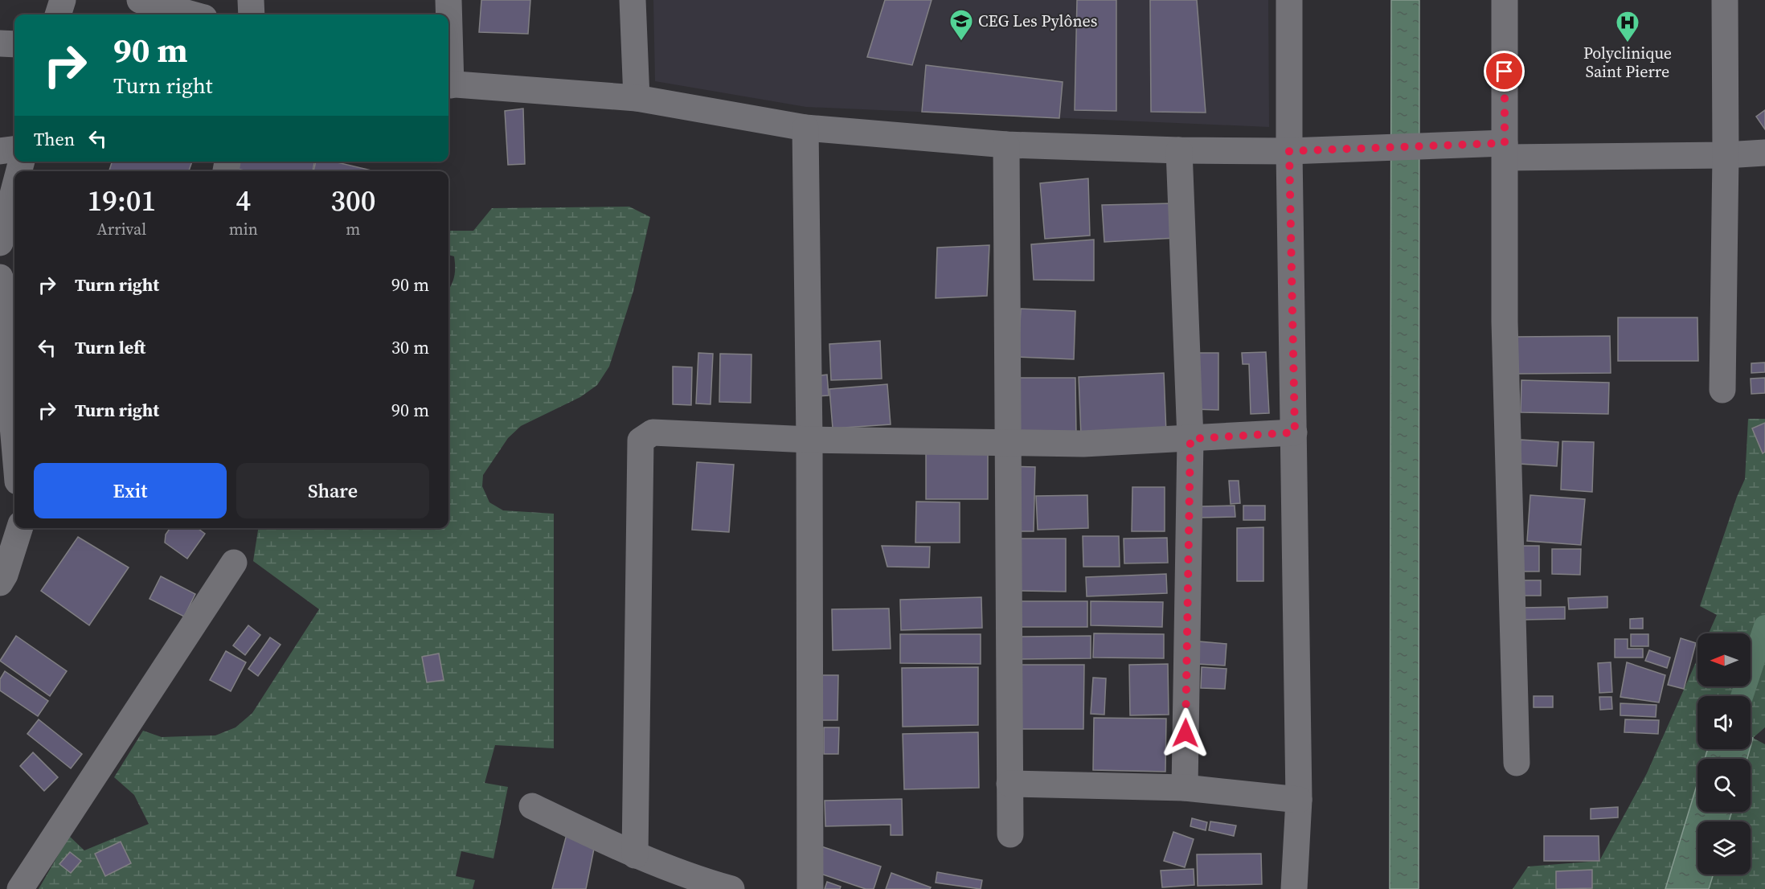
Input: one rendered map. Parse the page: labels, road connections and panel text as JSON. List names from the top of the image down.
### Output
{
  "places": {
    "school or university": ["CEG Les Pylônes"],
    "hospital": ["Polyclinique Saint Pierre"]
  },
  "north": "left",
  "page": {
    "turn": ["90 m", "Turn right"],
    "then": "Then",
    "eta": [
      "19:01",
      "Arrival",
      "4",
      "min",
      "300",
      "m"
    ],
    "list": [
      {
        "name": "Turn right",
        "value": "90 m"
      },
      {
        "name": "Turn left",
        "value": "30 m"
      },
      {
        "name": "Turn right",
        "value": "90 m"
      }
    ],
    "buttons": ["Exit", "Share"]
  }
}
